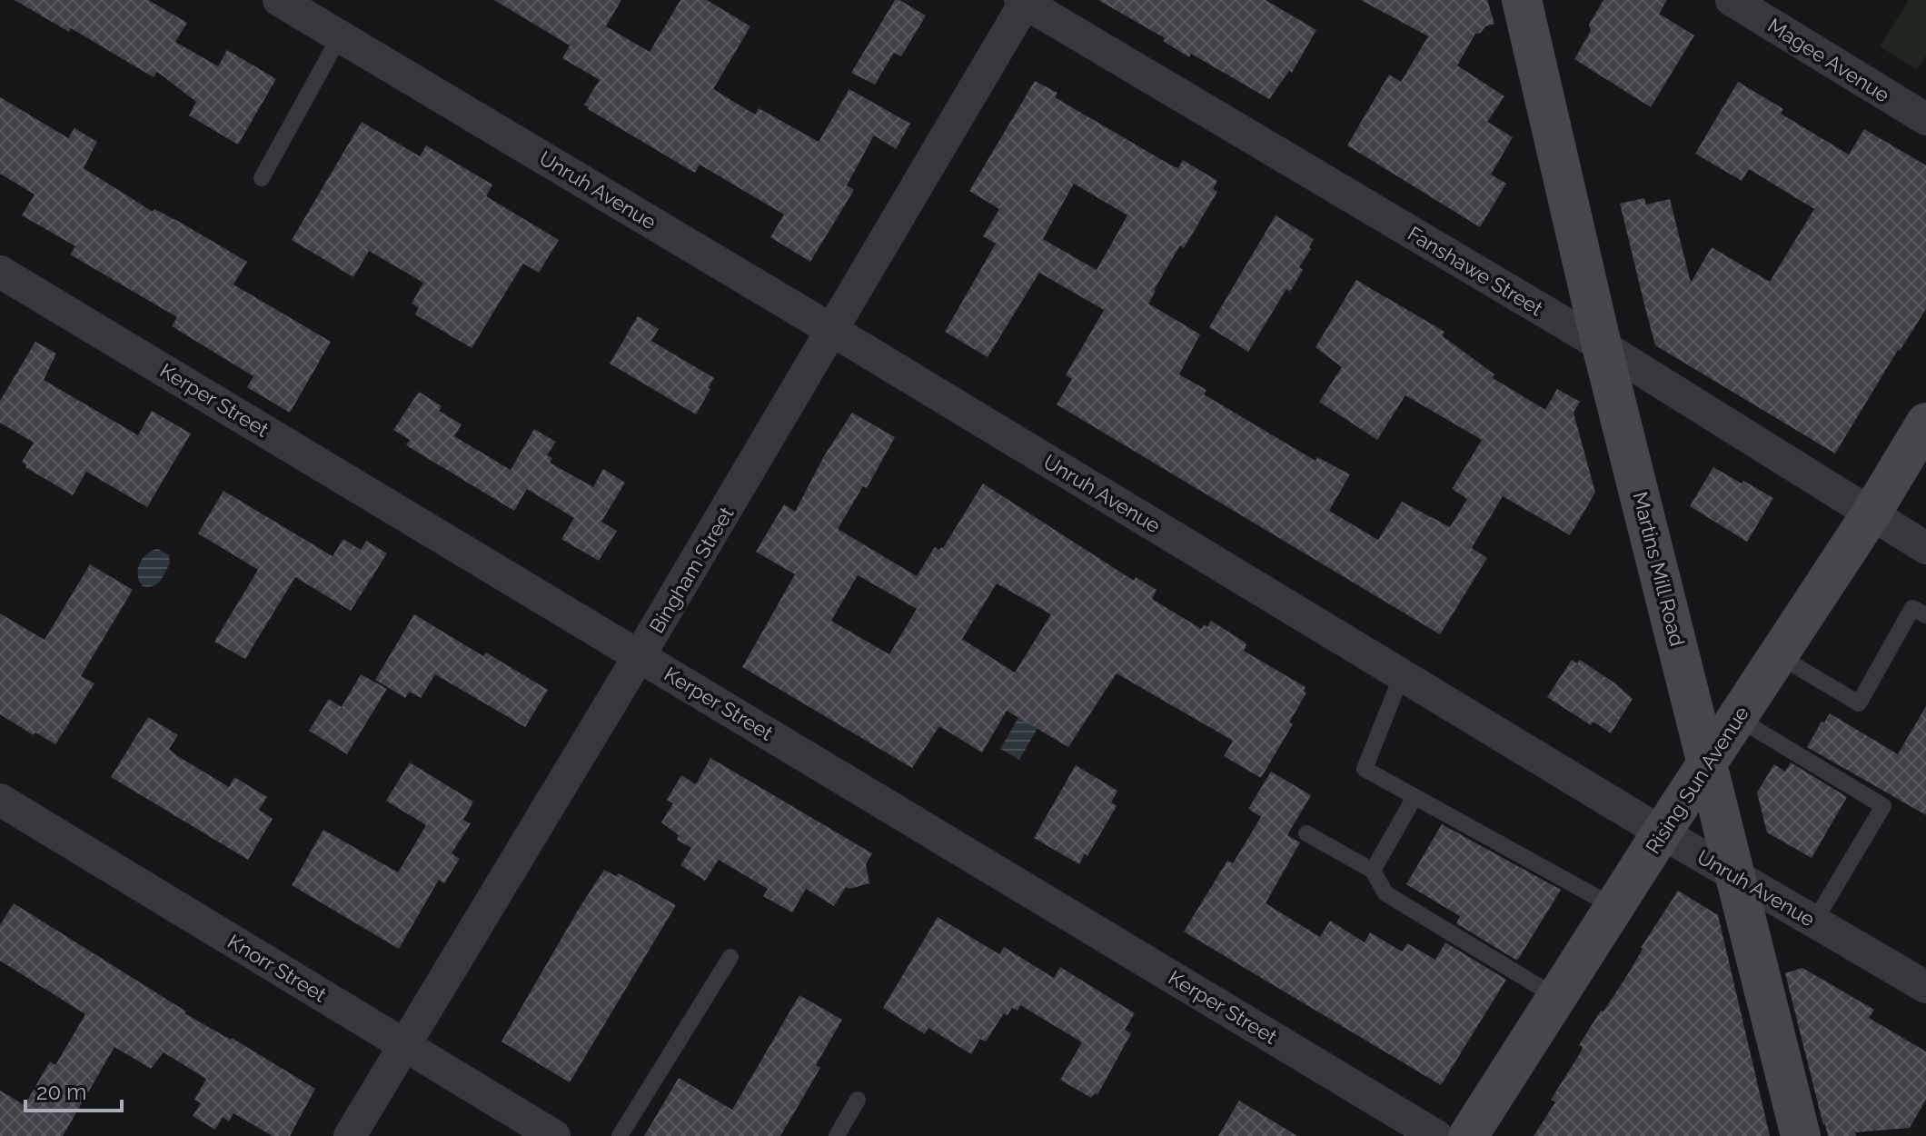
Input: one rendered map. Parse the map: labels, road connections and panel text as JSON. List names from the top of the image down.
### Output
{
  "streets": {
    "street": [
      "Magee Avenue",
      "Unruh Avenue",
      "Fanshawe Street",
      "Kerper Street",
      "Martins Mill Road",
      "Bingham Street",
      "Rising Sun Avenue",
      "Knorr Street"
    ]
  },
  "crossings": [
    ["Unruh Avenue", "Martins Mill Road"],
    ["Unruh Avenue", "Bingham Street"],
    ["Unruh Avenue", "Rising Sun Avenue"],
    ["Fanshawe Street", "Martins Mill Road"],
    ["Fanshawe Street", "Bingham Street"],
    ["Fanshawe Street", "Rising Sun Avenue"],
    ["Kerper Street", "Bingham Street"],
    ["Martins Mill Road", "Rising Sun Avenue"],
    ["Bingham Street", "Knorr Street"]
  ],
  "scale_bar": "20 m"
}
